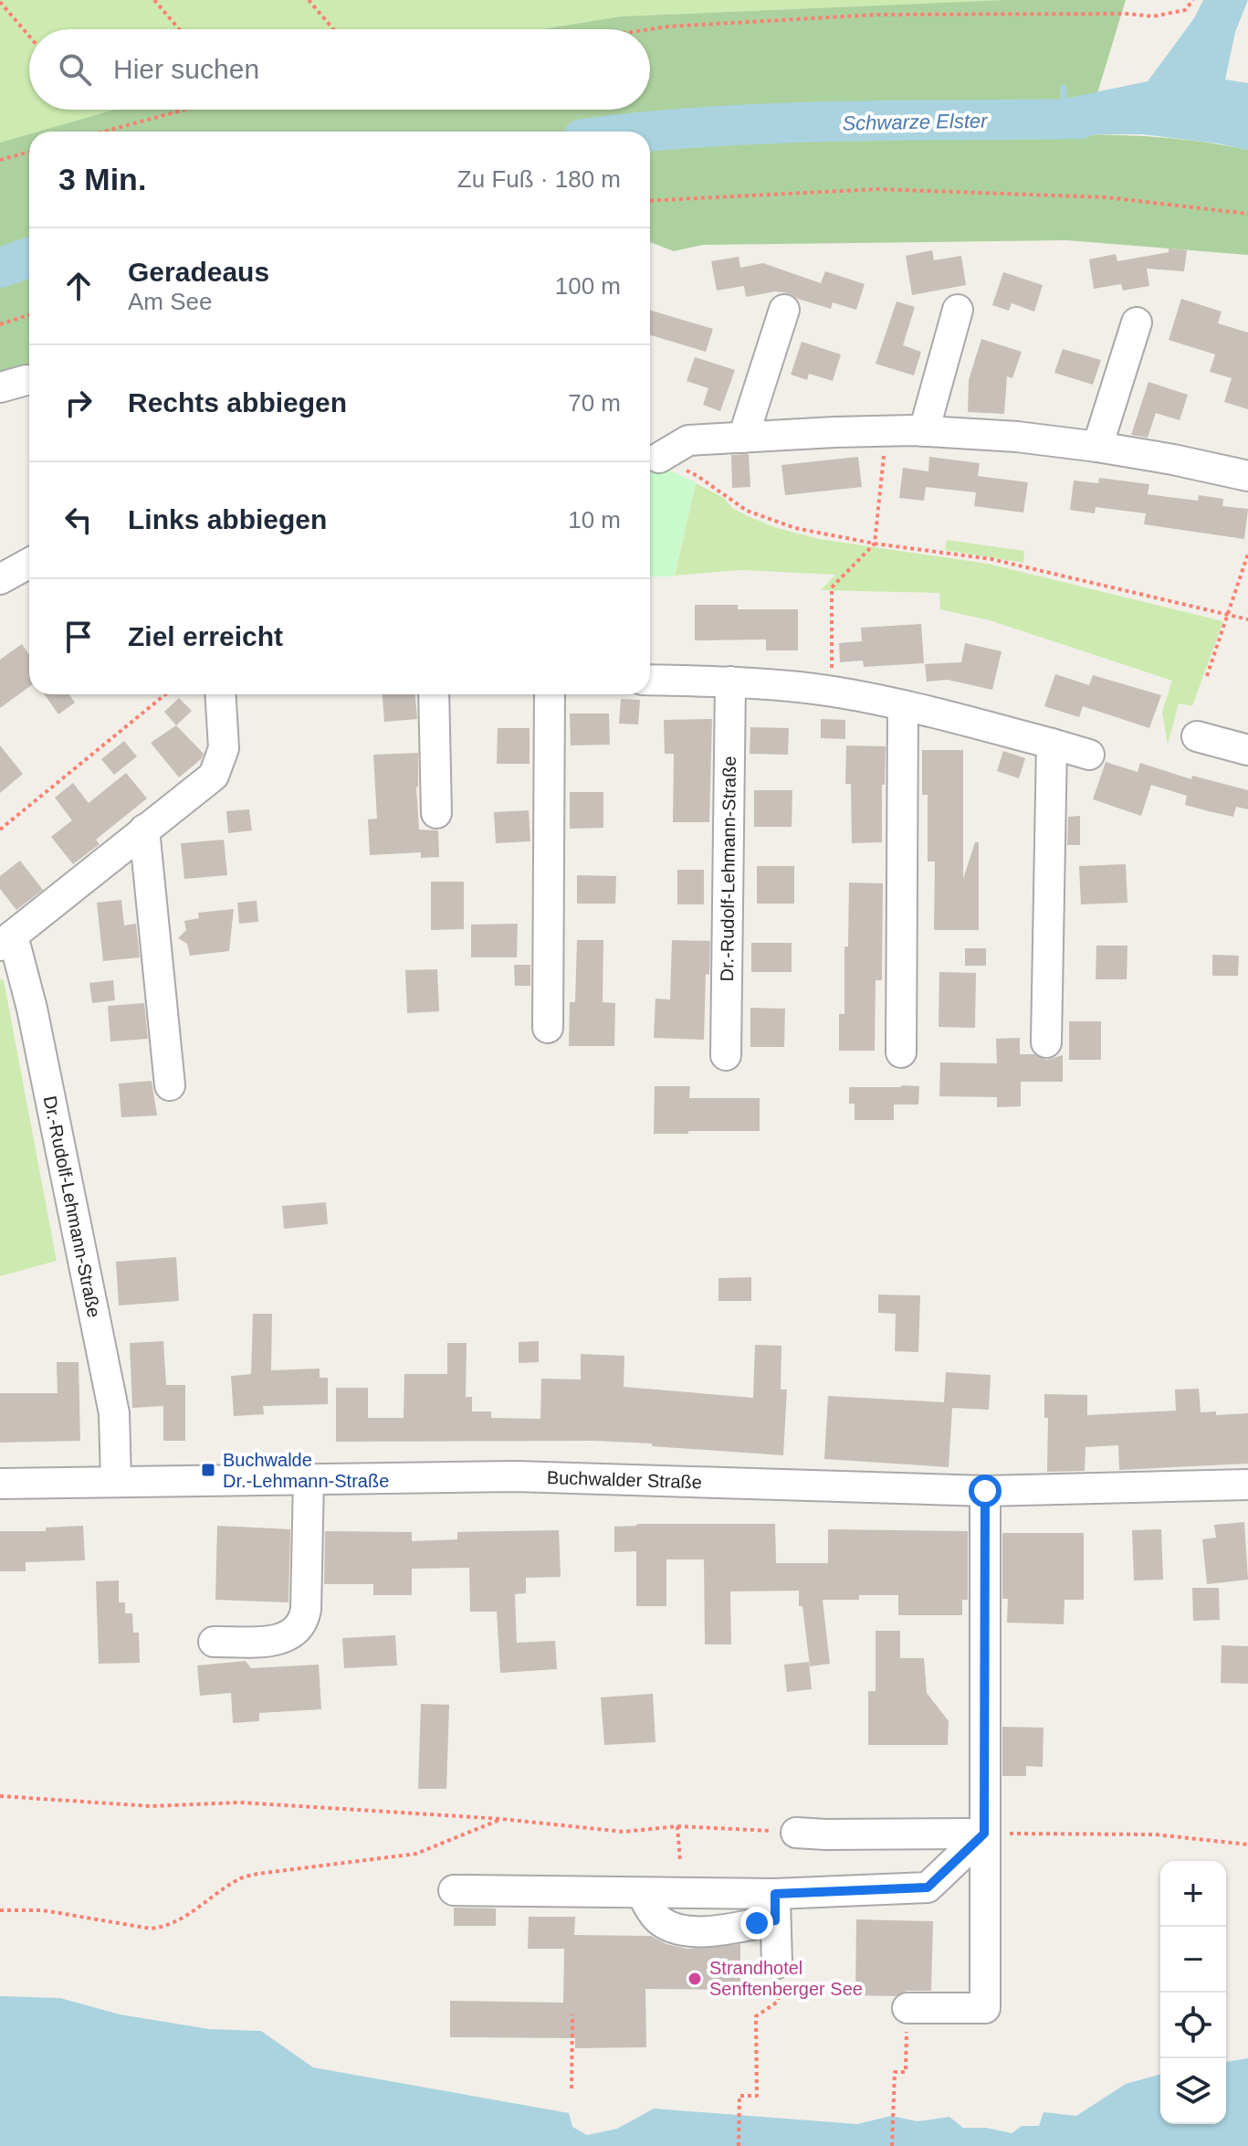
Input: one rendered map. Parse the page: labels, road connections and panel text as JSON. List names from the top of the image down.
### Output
{
  "streets": {
    "street": ["Dr.-Rudolf-Lehmann-Straße", "Buchwalder Straße"]
  },
  "crossings": [
    ["Dr.-Rudolf-Lehmann-Straße", "Buchwalder Straße"]
  ],
  "water": ["Schwarze Elster"],
  "places": {
    "transit": ["Buchwalde Dr.-Lehmann-Straße"],
    "other": ["Strandhotel Senftenberger See"]
  },
  "page": {
    "search": "Hier suchen",
    "heading": ["3 Min.", "Zu Fuß · 180 m"],
    "list": [
      ["Geradeaus", "Am See", "100 m"],
      ["Rechts abbiegen", "70 m"],
      ["Links abbiegen", "10 m"],
      "Ziel erreicht"
    ],
    "map_buttons": ["+", "−"]
  }
}
